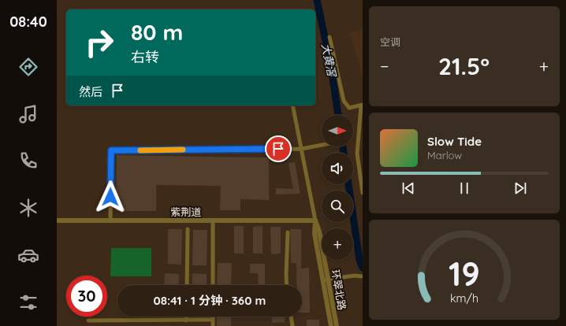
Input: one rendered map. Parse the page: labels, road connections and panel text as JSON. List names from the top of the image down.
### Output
{
  "streets": {
    "street": ["紫荆道", "环翠北路"]
  },
  "crossings": [
    ["紫荆道", "环翠北路"]
  ],
  "water": ["大黄滘"],
  "north": "right",
  "page": {
    "tabs": "08:40",
    "tile": "空调",
    "turn": ["80 m", "右转"],
    "heat": ["−", "21.5°", "+"],
    "then": "然后",
    "map_buttons": "+",
    "song": ["Slow Tide", "Marlow"],
    "limit": "30",
    "trip": "08:41 · 1 分钟 · 360 m",
    "gauge": ["19", "km/h"]
  }
}
